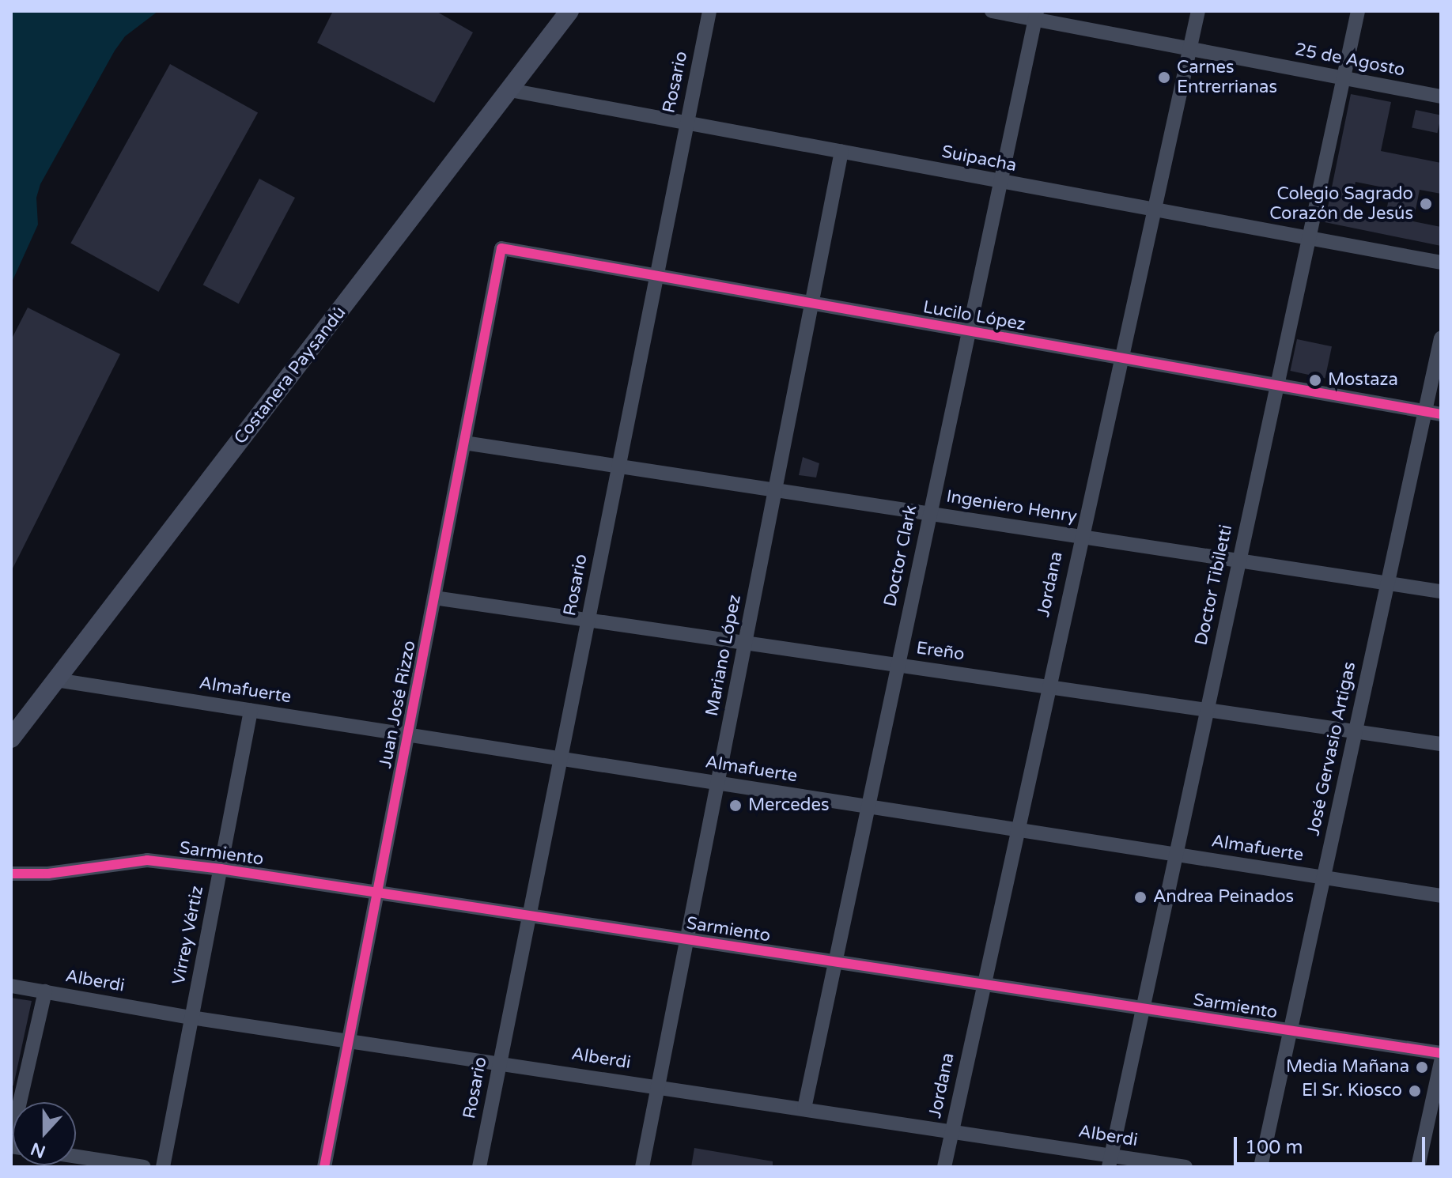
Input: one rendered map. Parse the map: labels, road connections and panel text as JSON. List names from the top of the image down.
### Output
{
  "streets": {
    "main road": ["Costanera Paysandú"],
    "street": [
      "25 de Agosto",
      "Rosario",
      "Suipacha",
      "Lucilo López",
      "Ingeniero Henry",
      "Doctor Clark",
      "Jordana",
      "Doctor Tibiletti",
      "Ereño",
      "Mariano López",
      "Almafuerte",
      "Juan José Rizzo",
      "José Gervasio Artigas",
      "Sarmiento",
      "Virrey Vértiz",
      "Alberdi"
    ]
  },
  "crossings": [
    ["25 de Agosto", "Doctor Clark"],
    ["25 de Agosto", "Jordana"],
    ["25 de Agosto", "Doctor Tibiletti"],
    ["Rosario", "Suipacha"],
    ["Rosario", "Lucilo López"],
    ["Rosario", "Ingeniero Henry"],
    ["Rosario", "Ereño"],
    ["Rosario", "Almafuerte"],
    ["Rosario", "Sarmiento"],
    ["Rosario", "Alberdi"],
    ["Suipacha", "Costanera Paysandú"],
    ["Suipacha", "Doctor Clark"],
    ["Suipacha", "Jordana"],
    ["Suipacha", "Doctor Tibiletti"],
    ["Suipacha", "Mariano López"],
    ["Lucilo López", "Doctor Clark"],
    ["Lucilo López", "Jordana"],
    ["Lucilo López", "Doctor Tibiletti"],
    ["Lucilo López", "Mariano López"],
    ["Lucilo López", "Juan José Rizzo"],
    ["Lucilo López", "José Gervasio Artigas"],
    ["Costanera Paysandú", "Almafuerte"],
    ["Ingeniero Henry", "Doctor Clark"],
    ["Ingeniero Henry", "Jordana"],
    ["Ingeniero Henry", "Doctor Tibiletti"],
    ["Ingeniero Henry", "Mariano López"],
    ["Ingeniero Henry", "Juan José Rizzo"],
    ["Ingeniero Henry", "José Gervasio Artigas"],
    ["Doctor Clark", "Ereño"],
    ["Doctor Clark", "Almafuerte"],
    ["Doctor Clark", "Sarmiento"],
    ["Doctor Clark", "Alberdi"],
    ["Jordana", "Ereño"],
    ["Jordana", "Almafuerte"],
    ["Jordana", "Sarmiento"],
    ["Jordana", "Alberdi"],
    ["Doctor Tibiletti", "Ereño"],
    ["Doctor Tibiletti", "Almafuerte"],
    ["Doctor Tibiletti", "Sarmiento"],
    ["Doctor Tibiletti", "Alberdi"],
    ["Ereño", "Mariano López"],
    ["Ereño", "Juan José Rizzo"],
    ["Ereño", "José Gervasio Artigas"],
    ["Mariano López", "Almafuerte"],
    ["Mariano López", "Sarmiento"],
    ["Mariano López", "Alberdi"],
    ["Almafuerte", "Juan José Rizzo"],
    ["Almafuerte", "José Gervasio Artigas"],
    ["Almafuerte", "Virrey Vértiz"],
    ["Juan José Rizzo", "Sarmiento"],
    ["Juan José Rizzo", "Alberdi"],
    ["José Gervasio Artigas", "Sarmiento"],
    ["Sarmiento", "Virrey Vértiz"],
    ["Virrey Vértiz", "Alberdi"]
  ],
  "places": [
    "Carnes Entrerrianas",
    "Colegio Sagrado Corazón de Jesús",
    "Mostaza",
    "Mercedes",
    "Andrea Peinados",
    "Media Mañana",
    "El Sr. Kiosco"
  ],
  "scale_bar": "100 m",
  "north": "bottom"
}
